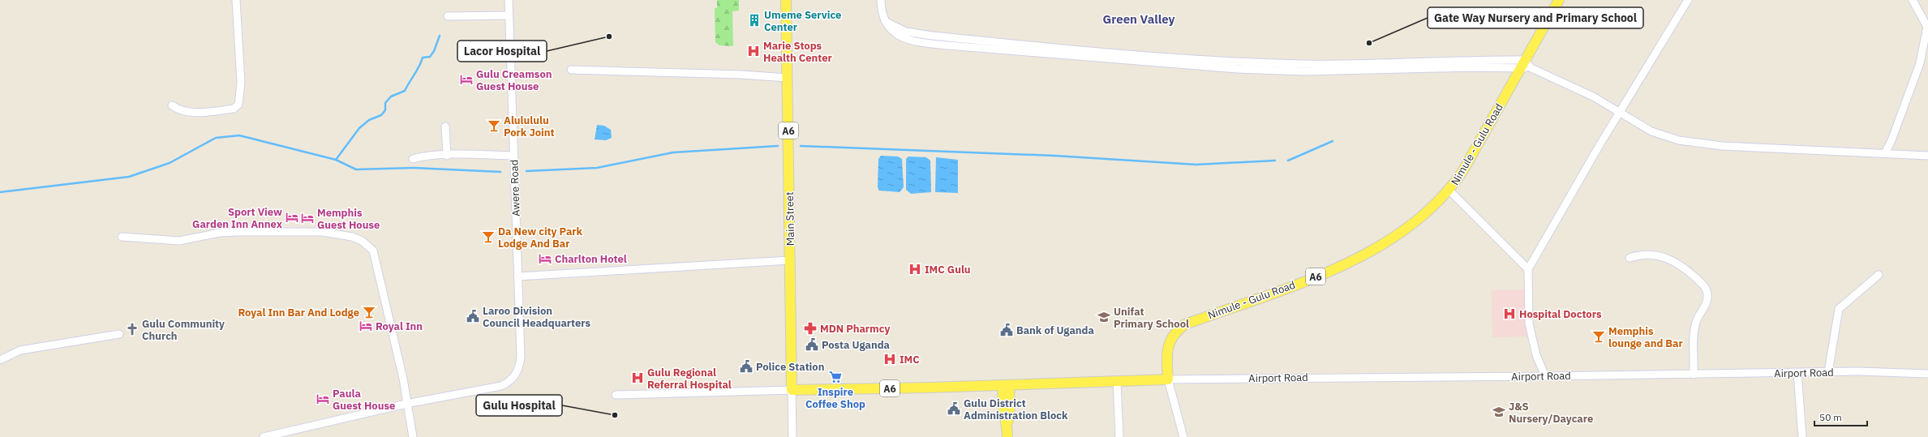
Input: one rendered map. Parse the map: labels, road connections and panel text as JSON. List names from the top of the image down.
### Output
{
  "streets": {
    "main road": ["A6", "Nimule - Gulu Road", "Main Street"],
    "street": ["Awere Road", "Airport Road"]
  },
  "crossings": [
    ["A6", "Nimule - Gulu Road"],
    ["A6", "Main Street"],
    ["A6", "Airport Road"],
    ["Nimule - Gulu Road", "Airport Road"]
  ],
  "districts": ["Green Valley"],
  "places": {
    "building": ["Umeme Service Center"],
    "other": ["Lacor Hospital", "Gate Way Nursery and Primary School", "Gulu Hospital"],
    "hospital": [
      "Marie Stops Health Center",
      "IMC Gulu",
      "Hospital Doctors",
      "IMC",
      "Gulu Regional Referral Hospital"
    ],
    "hotel": [
      "Gulu Creamson Guest House",
      "Sport View Garden Inn Annex",
      "Memphis Guest House",
      "Charlton Hotel",
      "Royal Inn",
      "Paula Guest House"
    ],
    "bar": [
      "Alulululu Pork Joint",
      "Da New city Park Lodge And Bar",
      "Royal Inn Bar And Lodge",
      "Memphis lounge and Bar"
    ],
    "public building": [
      "Laroo Division Council Headquarters",
      "Bank of Uganda",
      "Posta Uganda",
      "Police Station",
      "Gulu District Administration Block"
    ],
    "school or university": ["Unifat Primary School", "J&S Nursery/Daycare"],
    "pharmacy": ["MDN Pharmcy"],
    "church": ["Gulu Community Church"],
    "supermarket": ["Inspire Coffee Shop"]
  },
  "scale_bar": "50 m"
}
